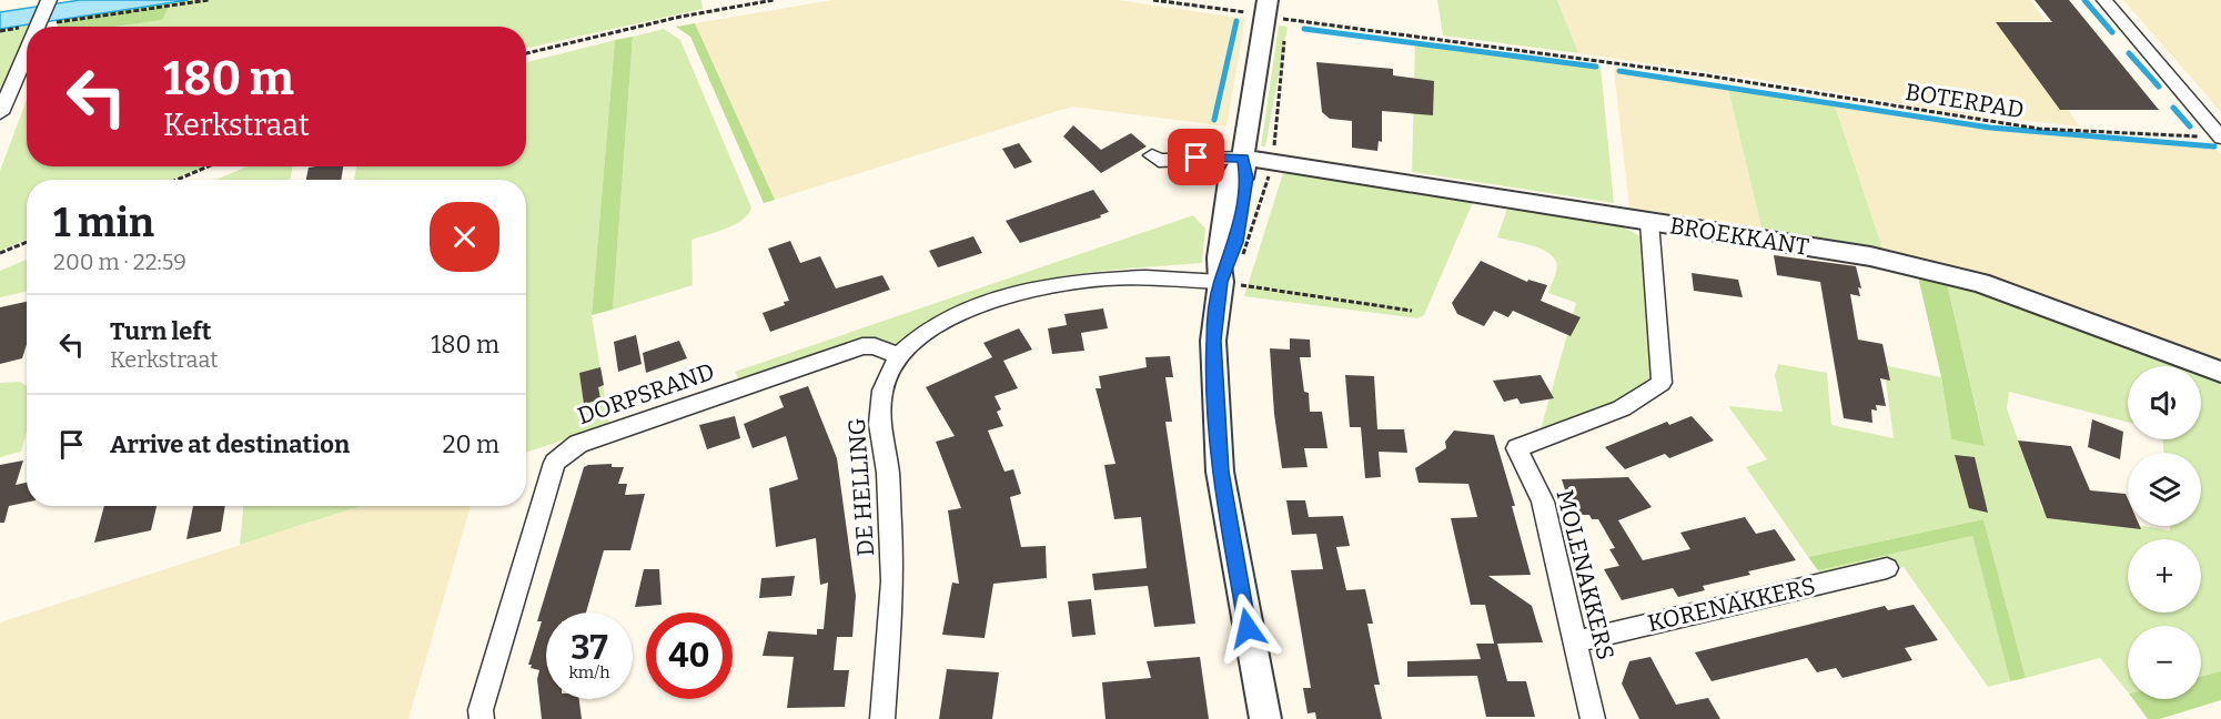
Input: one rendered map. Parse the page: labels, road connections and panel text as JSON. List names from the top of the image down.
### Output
{
  "streets": {
    "street": [
      "BROEKKANT",
      "DORPSRAND",
      "DE HELLING",
      "MOLENAKKERS",
      "KORENAKKERS"
    ],
    "path": ["BOTERPAD"]
  },
  "crossings": [
    ["BROEKKANT", "MOLENAKKERS"],
    ["DORPSRAND", "DE HELLING"],
    ["MOLENAKKERS", "KORENAKKERS"]
  ],
  "page": {
    "turn": ["180 m", "Kerkstraat"],
    "heading": ["1 min", "200 m · 22:59"],
    "list": [
      {
        "name": "Turn left",
        "note": "Kerkstraat",
        "value": "180 m"
      },
      {
        "name": "Arrive at destination",
        "value": "20 m"
      }
    ],
    "map_buttons": ["+", "−"],
    "speed": "37 km/h",
    "limit": "40"
  }
}
